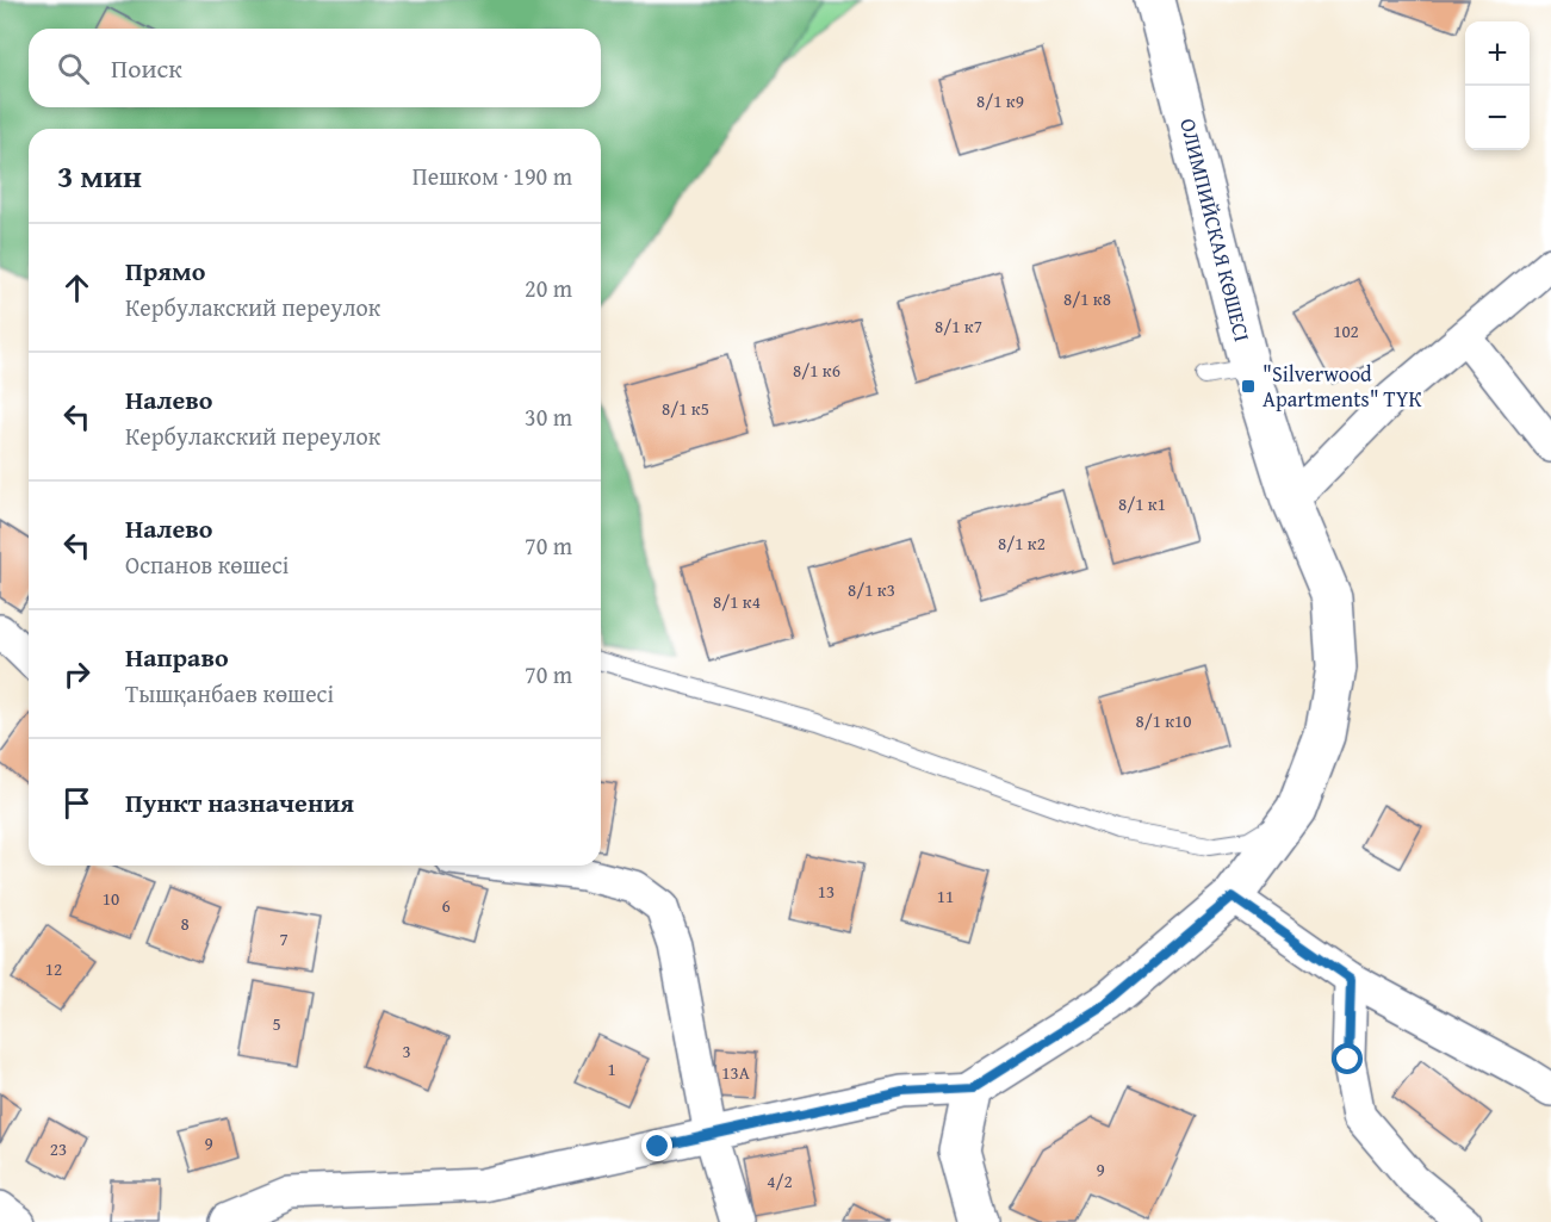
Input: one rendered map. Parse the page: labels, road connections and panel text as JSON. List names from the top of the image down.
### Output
{
  "streets": {
    "street": ["ОЛИМПИЙСКАЯ КӨШЕСІ"]
  },
  "places": {
    "transit": ["\"Silverwood Apartments\" ТҮК"]
  },
  "house_numbers": [
    "8/1 к9",
    "8/1 к8",
    "8/1 к7",
    "102",
    "8/1 к6",
    "8/1 к5",
    "8/1 к1",
    "8/1 к2",
    "8/1 к3",
    "8/1 к4",
    "8/1 к10",
    "13",
    "11",
    "10",
    "6",
    "8",
    "7",
    "12",
    "5",
    "3",
    "1",
    "13А",
    "9",
    "23",
    "9",
    "4/2"
  ],
  "page": {
    "map_buttons": ["+", "−"],
    "search": "Поиск",
    "heading": ["3 мин", "Пешком · 190 m"],
    "list": [
      ["Прямо", "Кербулакский переулок", "20 m"],
      ["Налево", "Кербулакский переулок", "30 m"],
      ["Налево", "Оспанов көшесі", "70 m"],
      ["Направо", "Тышқанбаев көшесі", "70 m"],
      "Пункт назначения"
    ]
  }
}
